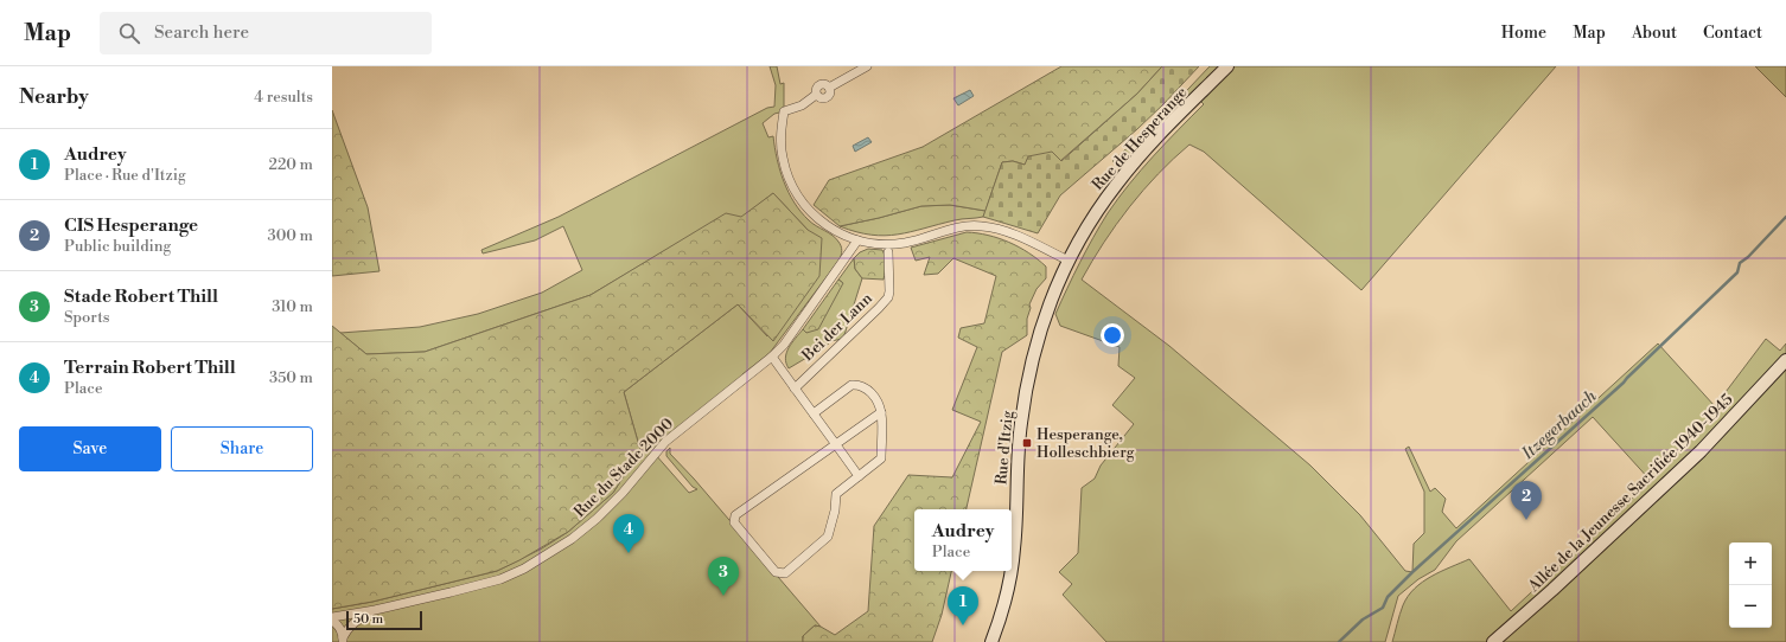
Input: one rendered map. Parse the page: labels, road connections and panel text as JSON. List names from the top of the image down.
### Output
{
  "streets": {
    "main road": ["Rue de Hesperange", "Rue d'Itzig", "Allée de la Jeunesse Sacrifiée 1940-1945"],
    "street": ["Bei der Lann", "Rue du Stade 2000"]
  },
  "crossings": [
    ["Rue de Hesperange", "Rue d'Itzig"]
  ],
  "water": ["Itzegerbaach"],
  "places": {
    "transit": ["Hesperange, Holleschbierg"]
  },
  "scale_bar": "50 m",
  "page": {
    "header": "Map",
    "search": "Search here",
    "nav": [
      "Home",
      "Map",
      "About",
      "Contact"
    ],
    "heading": ["Nearby", "4 results"],
    "list": [
      {
        "mark": "1",
        "name": "Audrey",
        "note": "Place · Rue d'Itzig",
        "value": "220 m"
      },
      {
        "mark": "2",
        "name": "CIS Hesperange",
        "note": "Public building",
        "value": "300 m"
      },
      {
        "mark": "3",
        "name": "Stade Robert Thill",
        "note": "Sports",
        "value": "310 m"
      },
      {
        "mark": "4",
        "name": "Terrain Robert Thill",
        "note": "Place",
        "value": "350 m"
      }
    ],
    "buttons": ["Save", "Share"],
    "pins": [
      "2",
      "4",
      "3",
      "1"
    ],
    "popup": ["Audrey", "Place"],
    "map_buttons": ["+", "−"],
    "scale": "50 m"
  }
}
